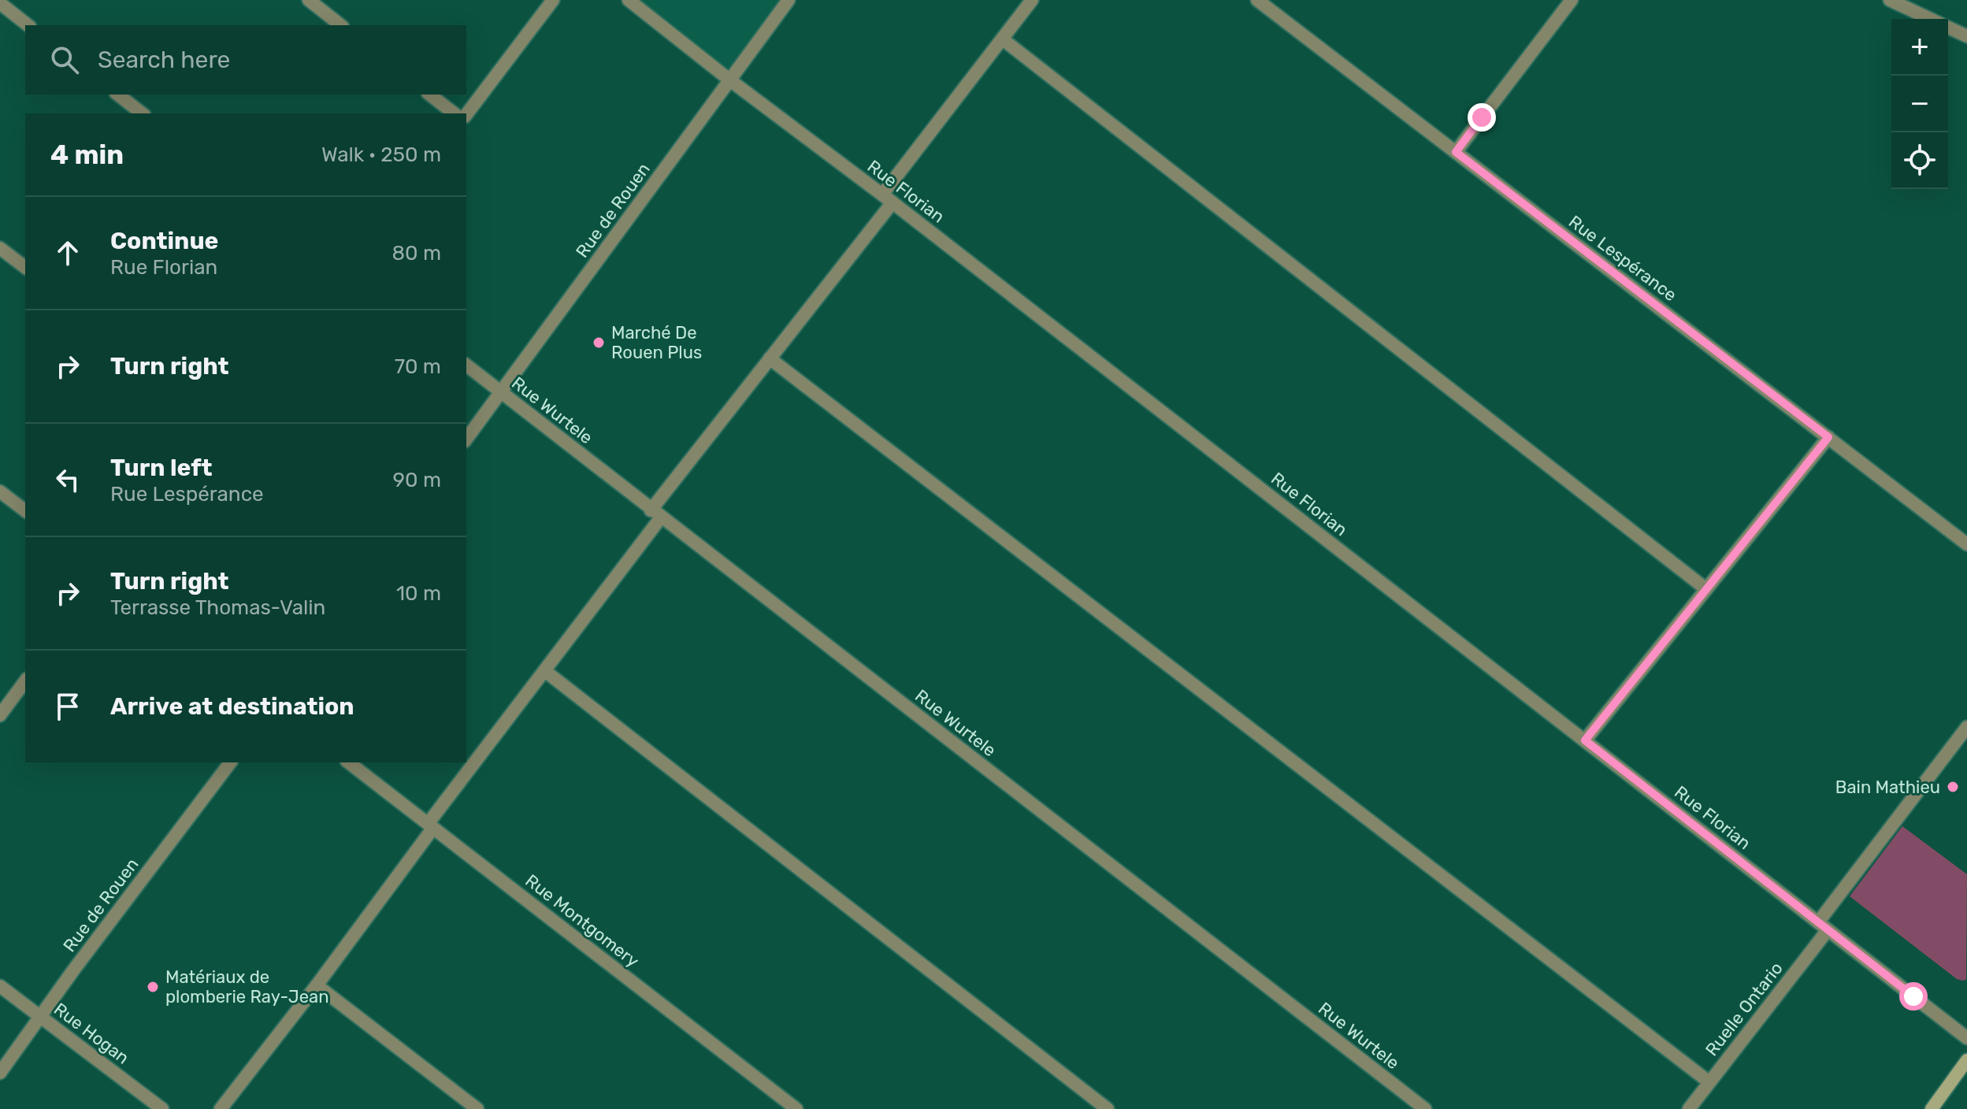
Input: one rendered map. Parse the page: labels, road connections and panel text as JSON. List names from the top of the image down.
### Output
{
  "streets": {
    "street": [
      "Rue Florian",
      "Rue de Rouen",
      "Rue Lespérance",
      "Rue Wurtele",
      "Rue Montgomery",
      "Ruelle Ontario",
      "Rue Hogan"
    ]
  },
  "crossings": [
    ["Rue Florian", "Rue de Rouen"],
    ["Rue Florian", "Ruelle Ontario"],
    ["Rue de Rouen", "Rue Wurtele"],
    ["Rue de Rouen", "Rue Hogan"]
  ],
  "places": ["Marché De Rouen Plus", "Bain Mathieu", "Matériaux de plomberie Ray-Jean"],
  "page": {
    "map_buttons": ["+", "−"],
    "search": "Search here",
    "heading": ["4 min", "Walk · 250 m"],
    "list": [
      ["Continue", "Rue Florian", "80 m"],
      ["Turn right", "70 m"],
      ["Turn left", "Rue Lespérance", "90 m"],
      ["Turn right", "Terrasse Thomas-Valin", "10 m"],
      "Arrive at destination"
    ]
  }
}
